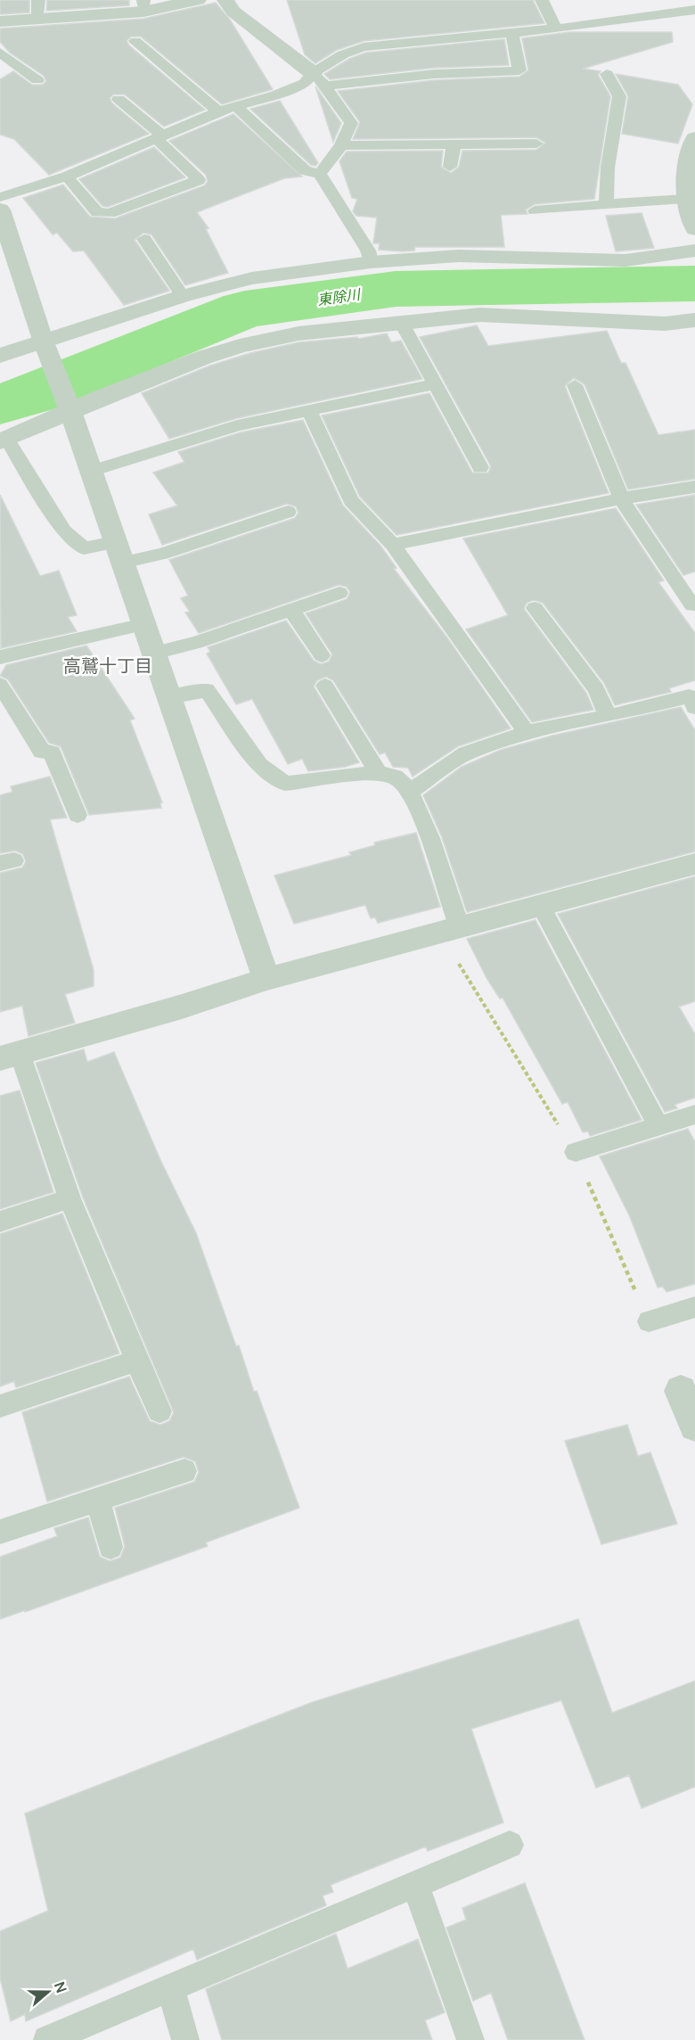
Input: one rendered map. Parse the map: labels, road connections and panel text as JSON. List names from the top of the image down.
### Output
{
  "districts": ["高鷲十丁目"],
  "water": ["東除川"],
  "north": "right"
}
